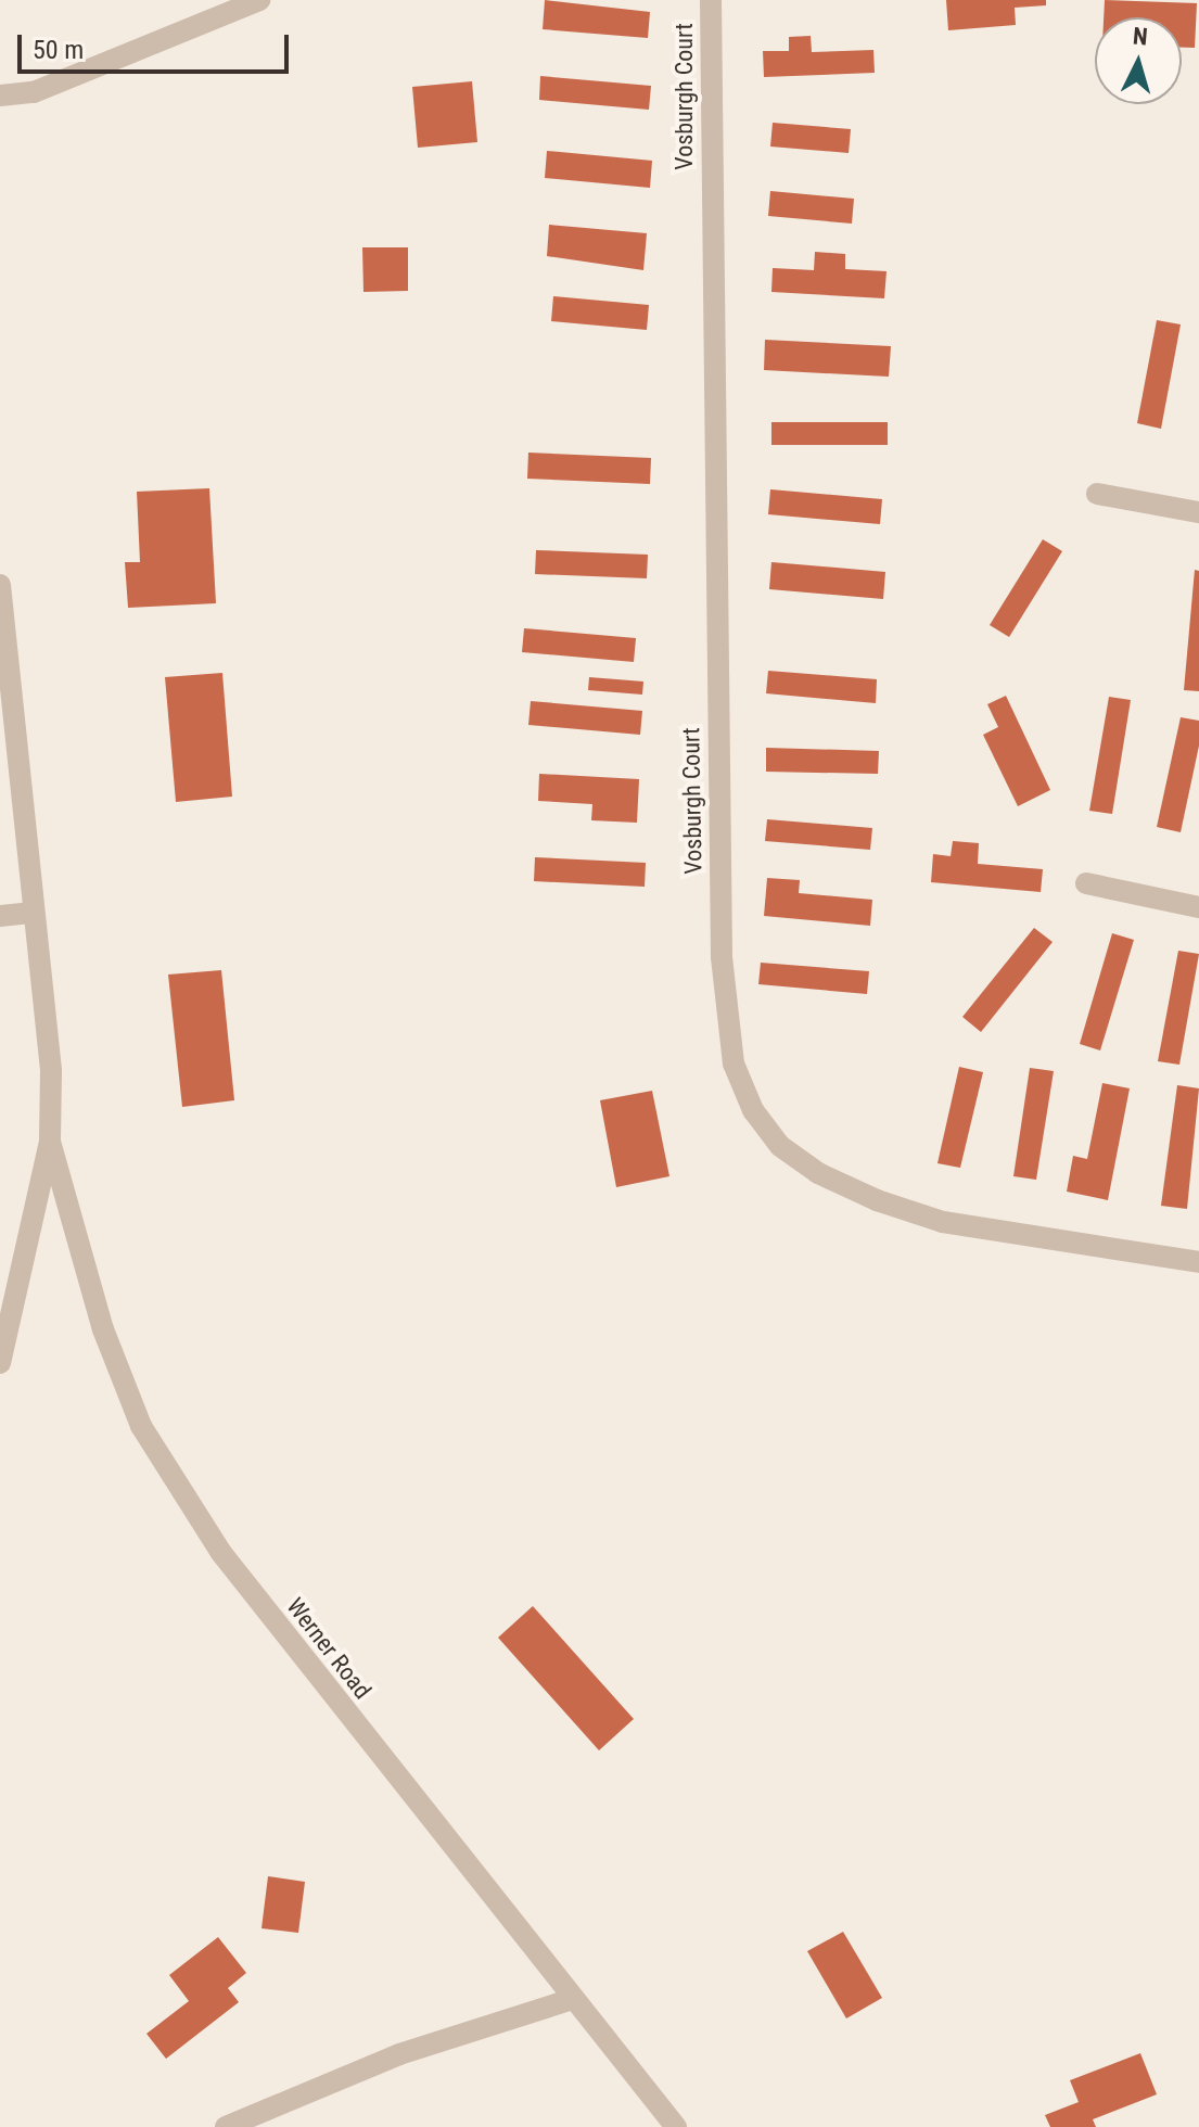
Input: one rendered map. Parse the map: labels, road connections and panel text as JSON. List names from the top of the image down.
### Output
{
  "streets": {
    "street": ["Vosburgh Court", "Werner Road"]
  },
  "scale_bar": "50 m",
  "north": "top"
}
